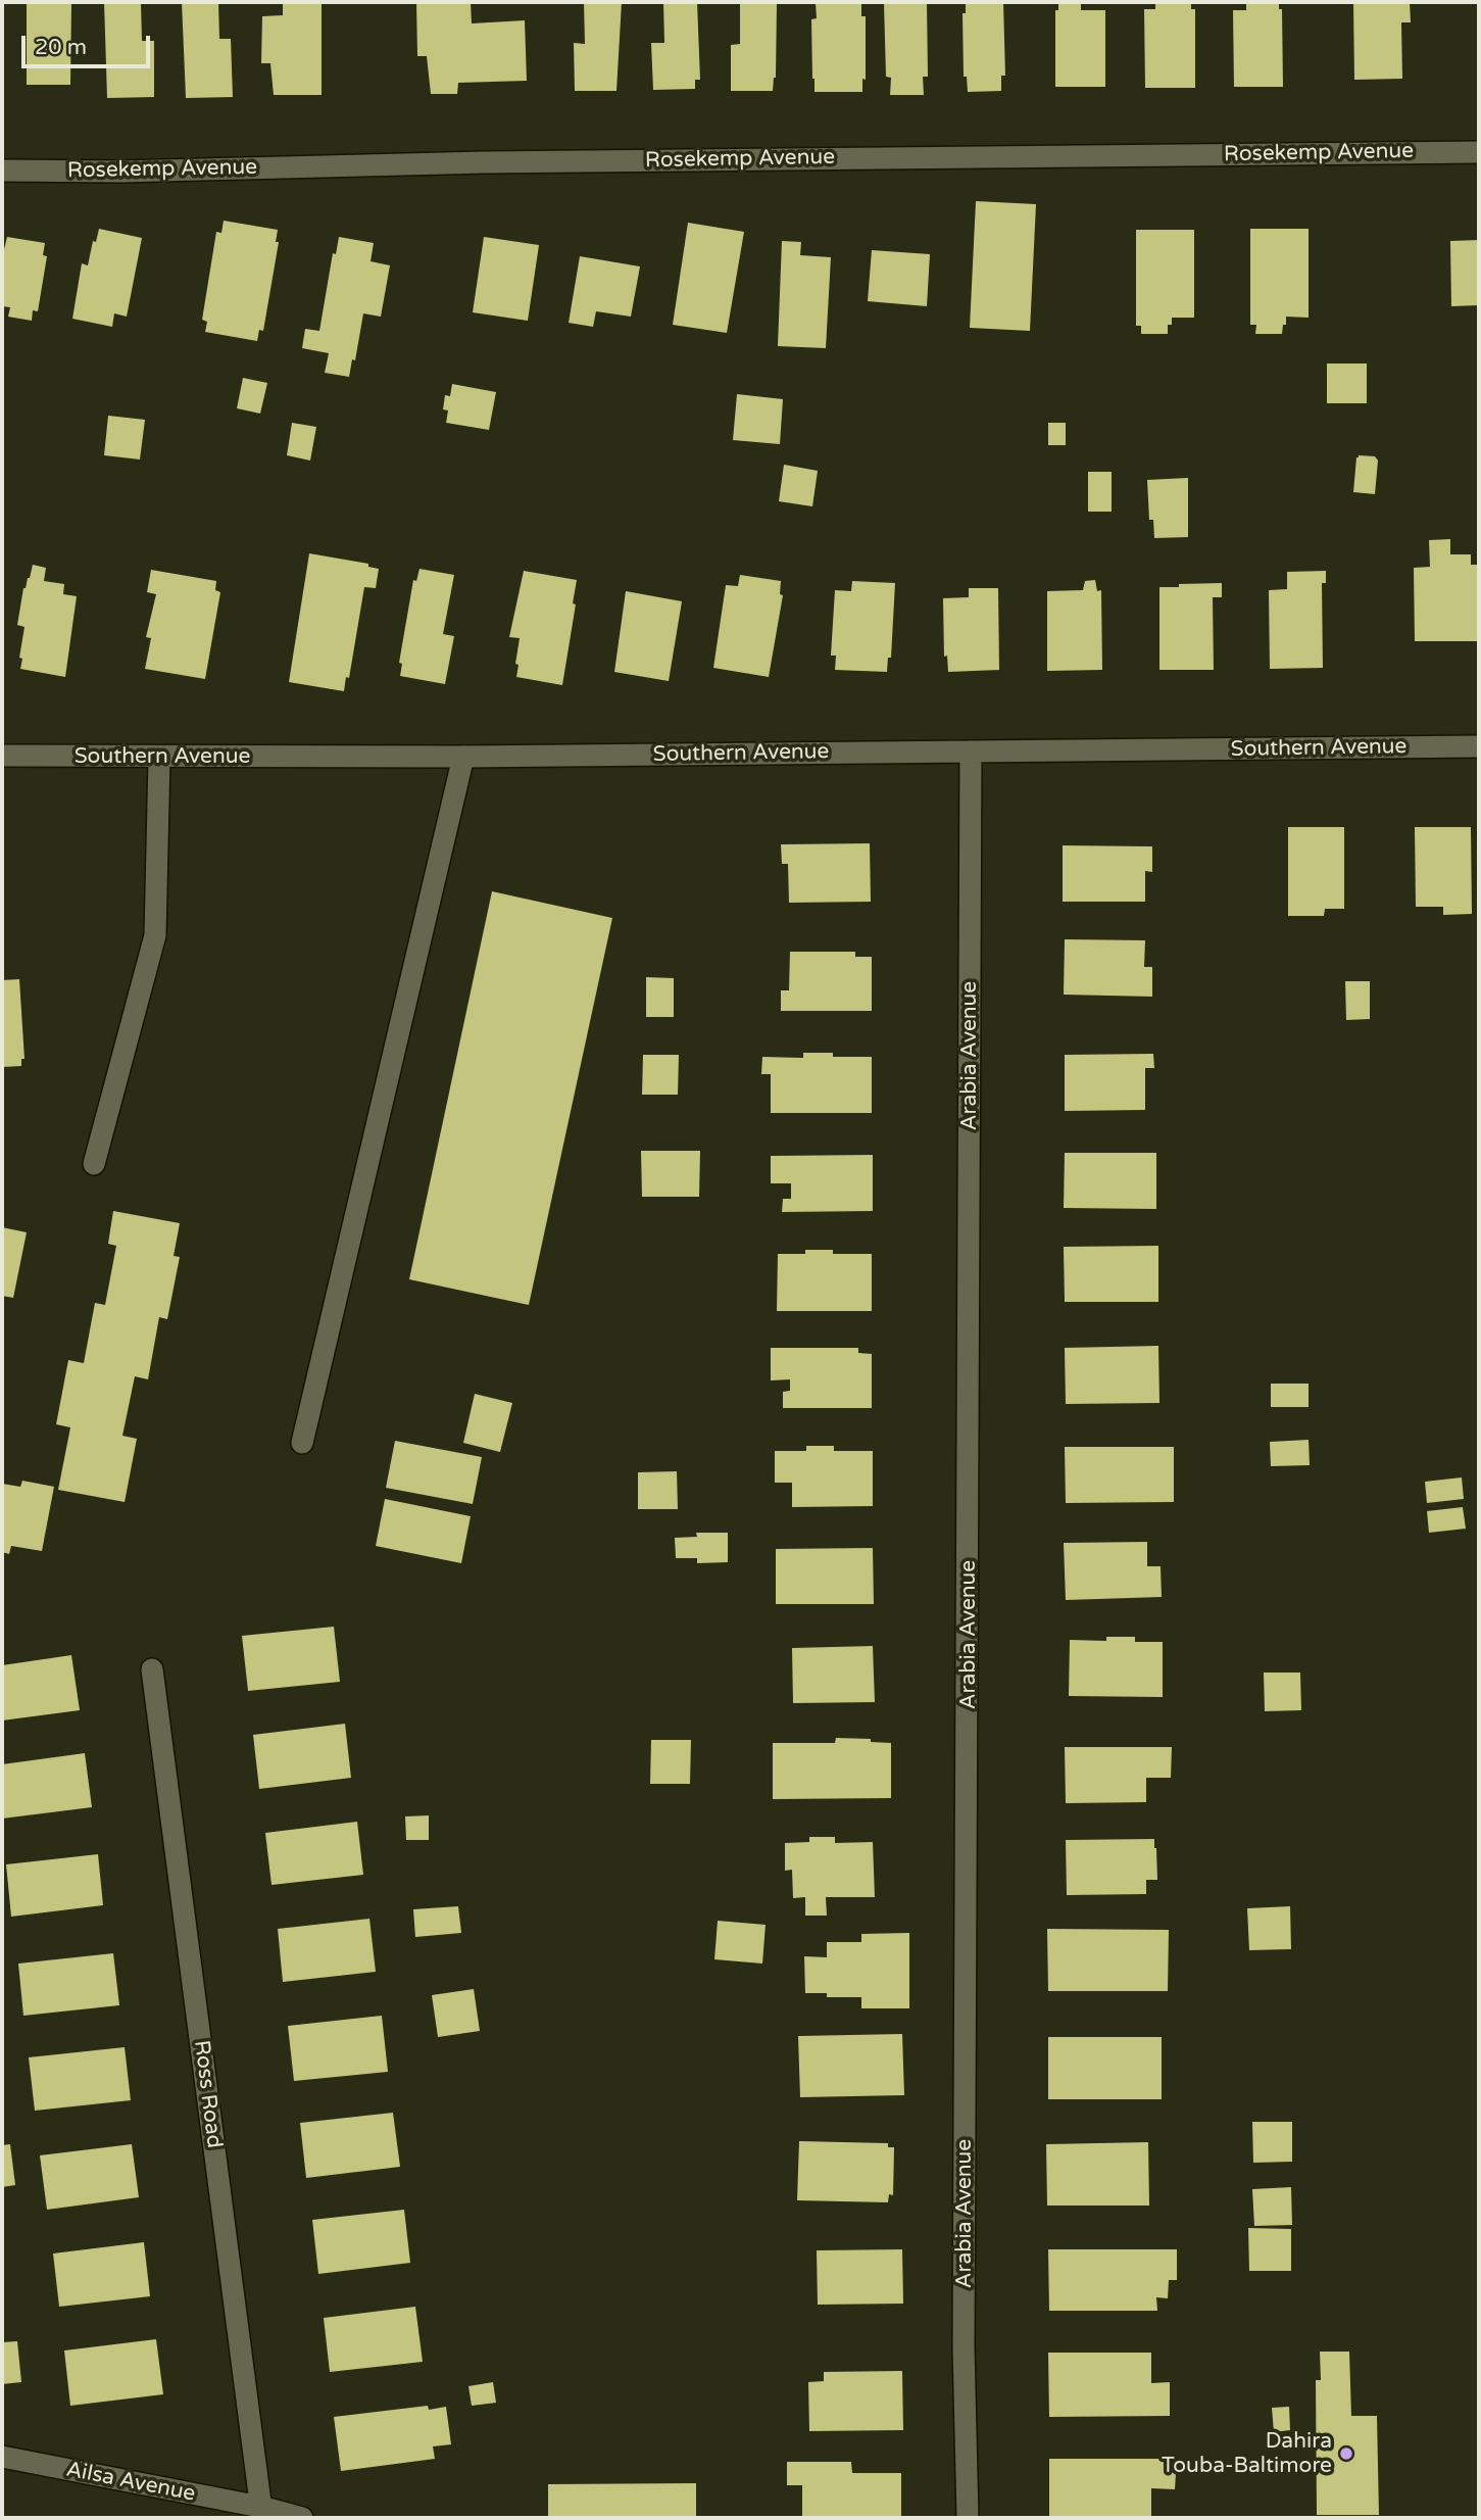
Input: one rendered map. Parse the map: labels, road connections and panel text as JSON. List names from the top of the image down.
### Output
{
  "streets": {
    "street": [
      "Rosekemp Avenue",
      "Southern Avenue",
      "Arabia Avenue",
      "Ross Road",
      "Ailsa Avenue"
    ]
  },
  "crossings": [
    ["Southern Avenue", "Arabia Avenue"],
    ["Ross Road", "Ailsa Avenue"]
  ],
  "places": ["Dahira Touba-Baltimore"],
  "scale_bar": "20 m"
}
